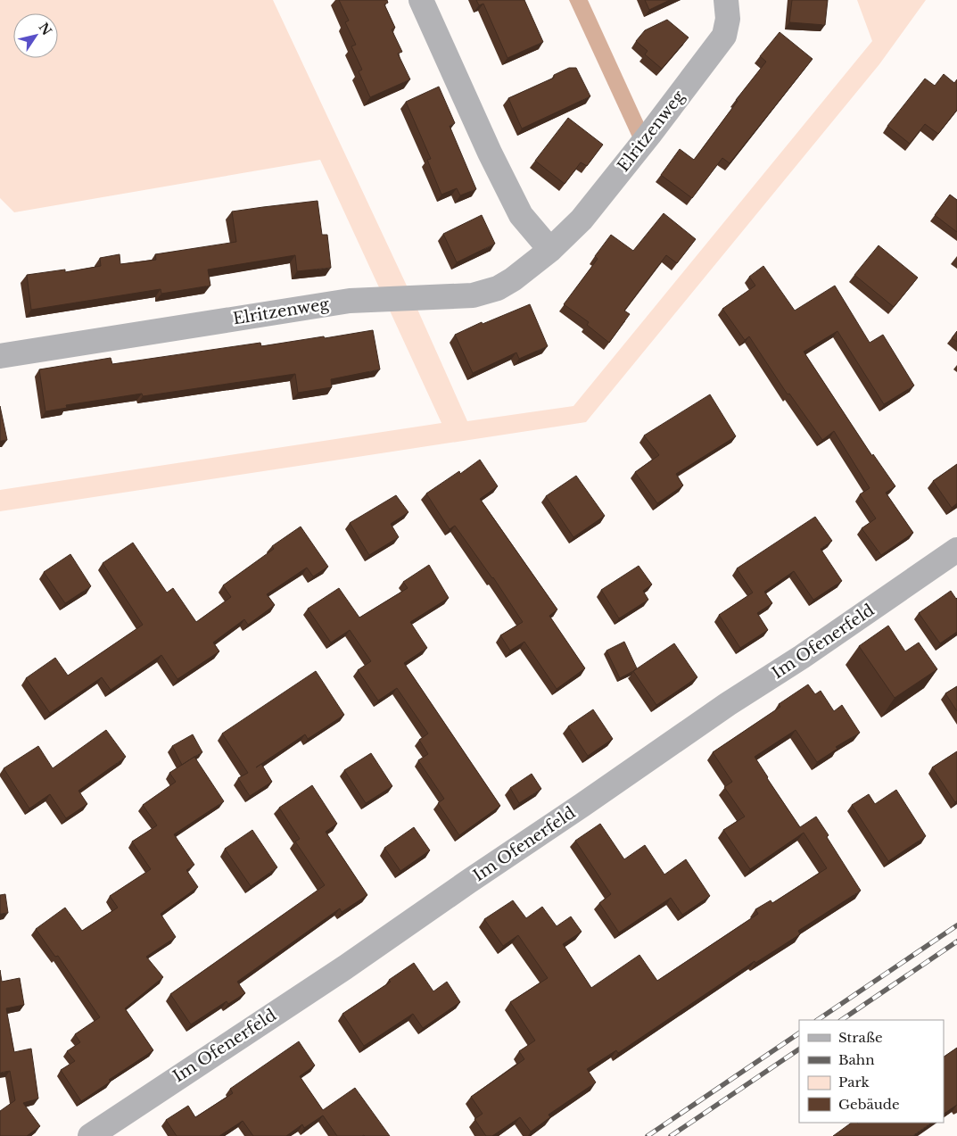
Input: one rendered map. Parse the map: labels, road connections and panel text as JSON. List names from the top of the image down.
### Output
{
  "streets": {
    "street": ["Elritzenweg", "Im Ofenerfeld"]
  },
  "legend": [
    "Straße",
    "Bahn",
    "Park",
    "Gebäude"
  ],
  "north": "top right"
}
